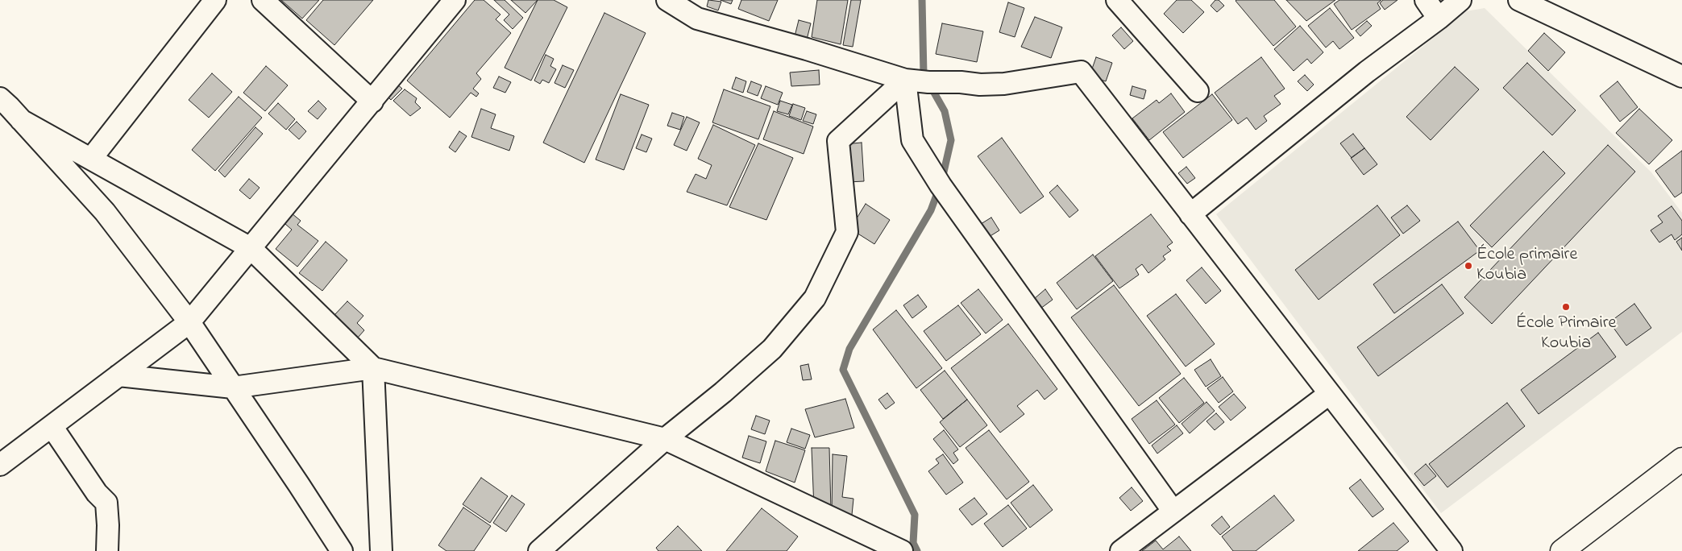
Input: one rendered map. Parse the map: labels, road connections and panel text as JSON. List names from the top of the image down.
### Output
{
  "places": ["École primaire Koubia", "École Primaire Koubia"]
}
